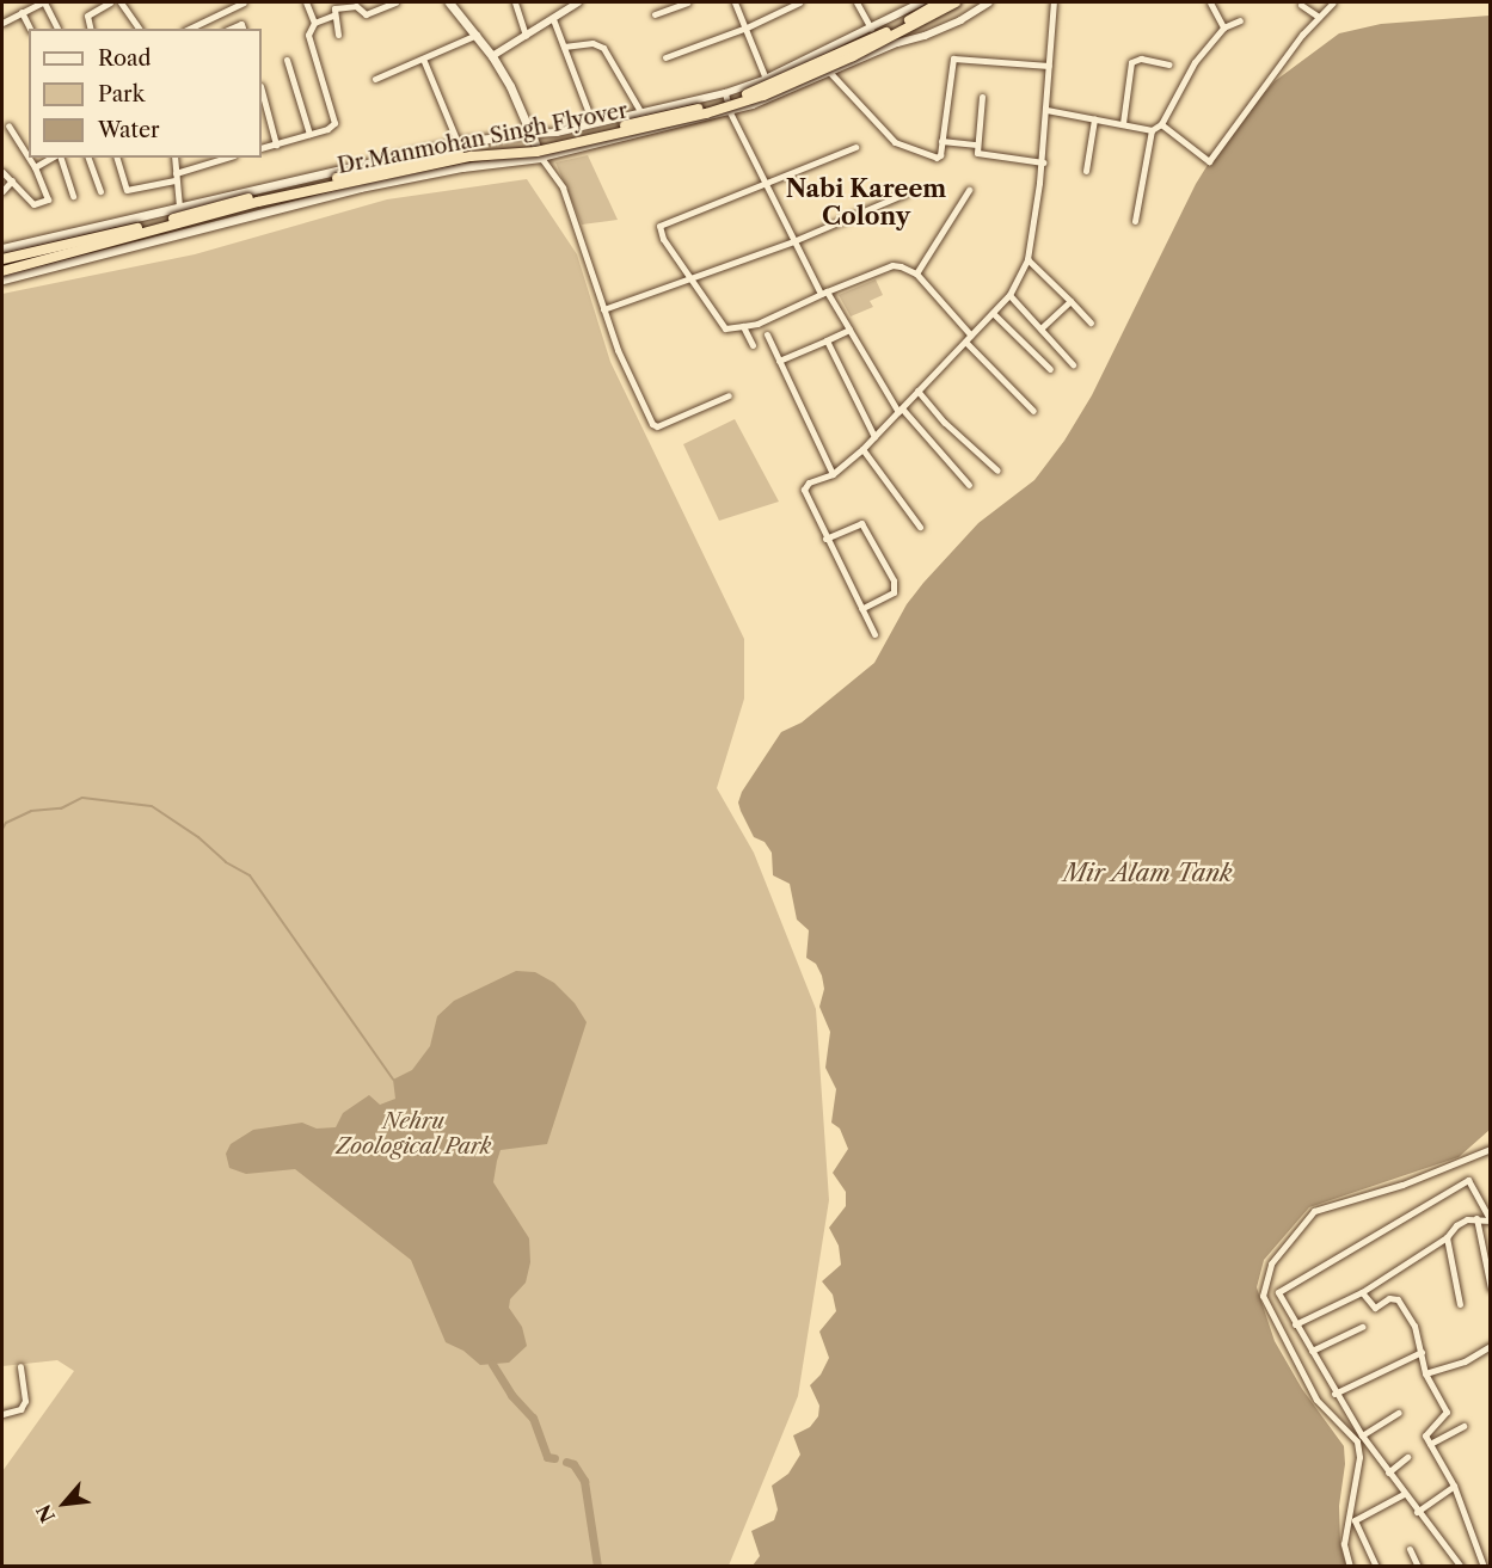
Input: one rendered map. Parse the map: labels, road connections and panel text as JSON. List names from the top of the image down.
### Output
{
  "streets": {
    "highway": ["Dr.Manmohan Singh Flyover"]
  },
  "districts": ["Nabi Kareem Colony"],
  "water": ["Mir Alam Tank"],
  "parks": ["Nehru Zoological Park"],
  "legend": ["Road", "Park", "Water"],
  "north": "bottom left"
}
